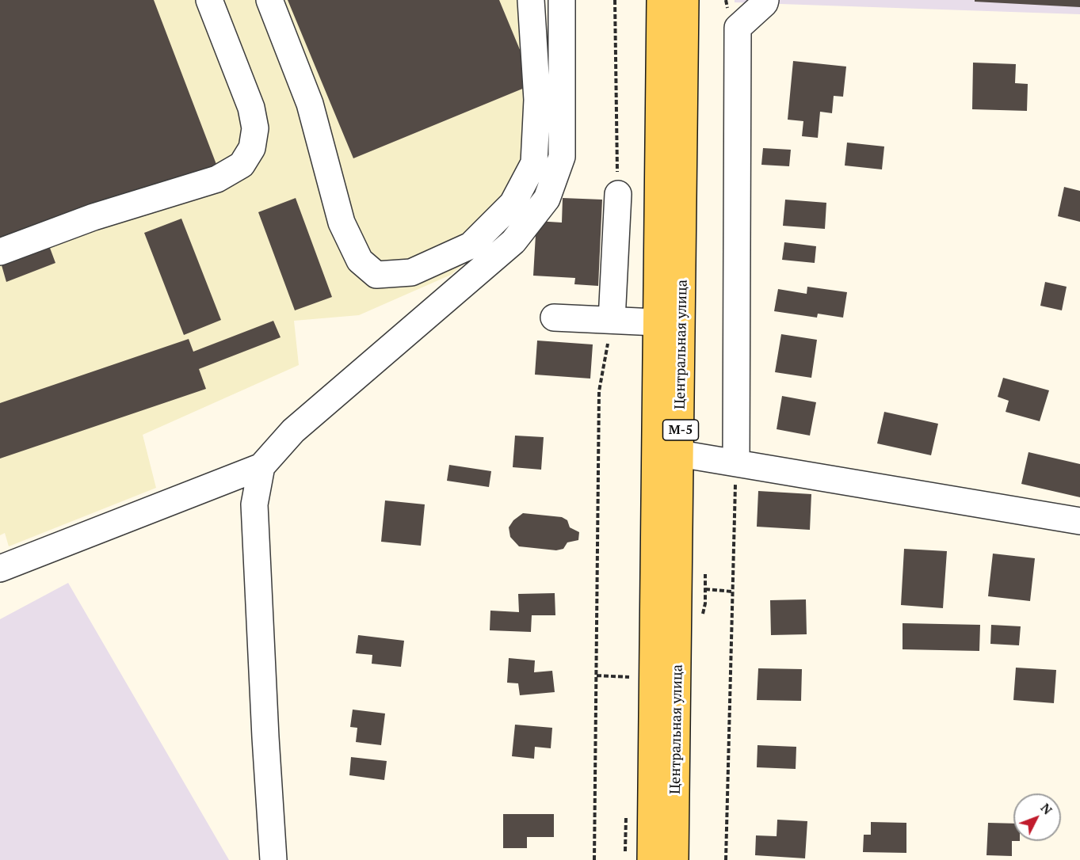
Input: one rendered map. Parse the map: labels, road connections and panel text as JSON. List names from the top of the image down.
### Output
{
  "streets": {
    "main road": ["Центральная улица", "М-5"]
  },
  "north": "top right"
}
